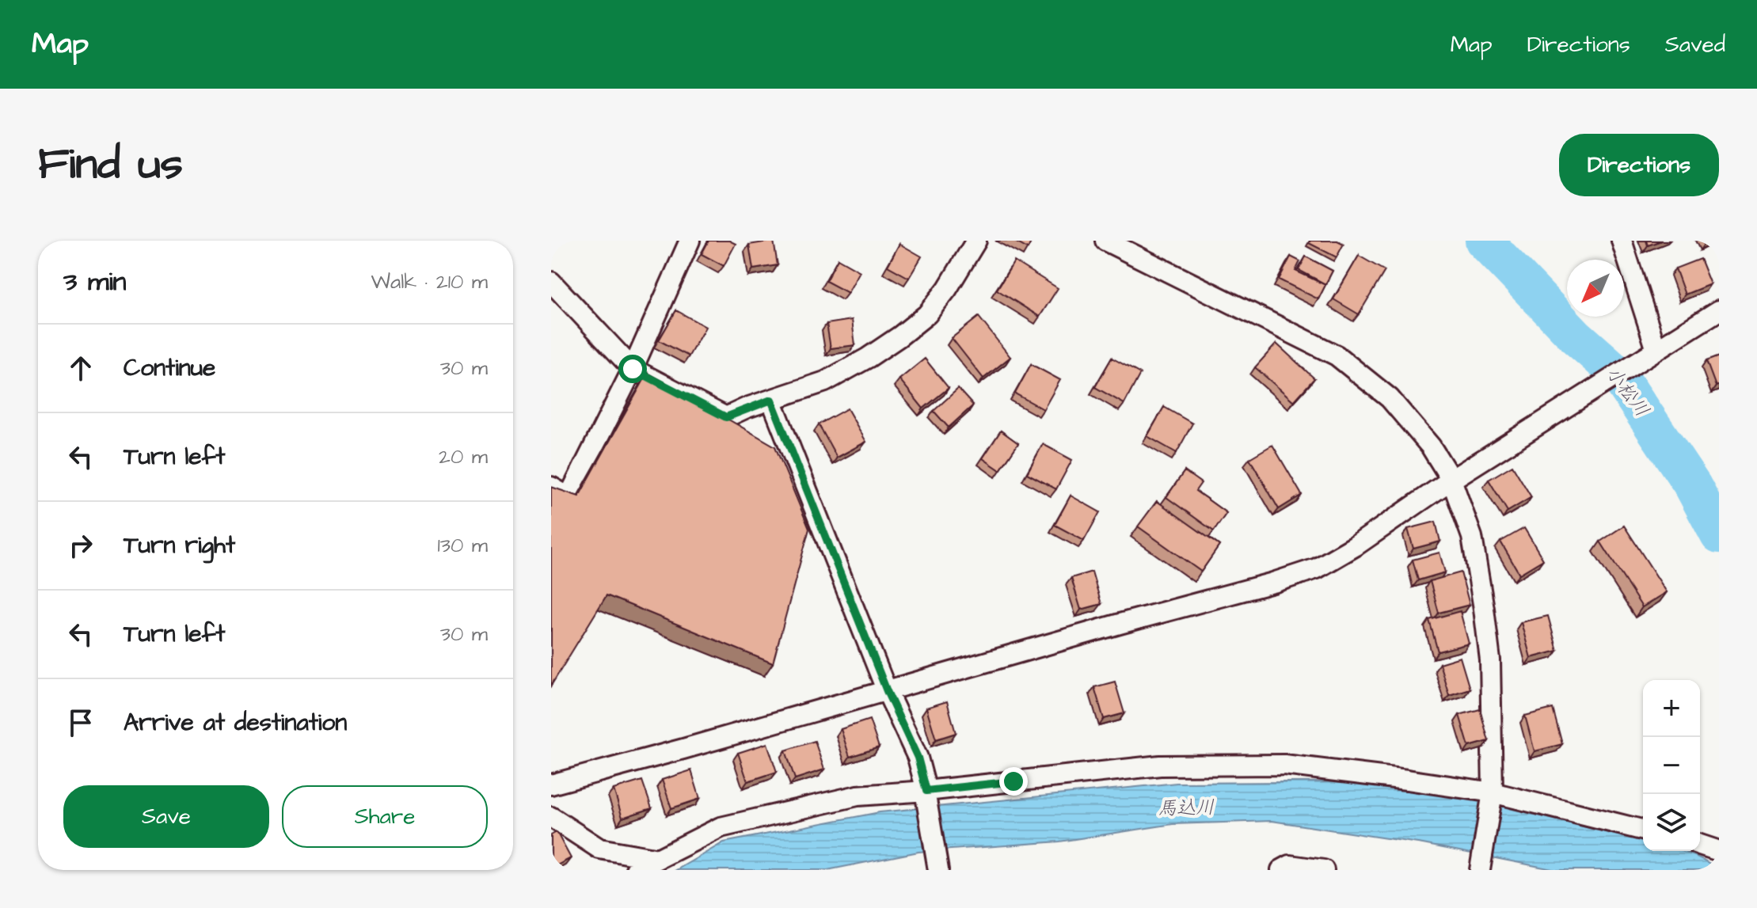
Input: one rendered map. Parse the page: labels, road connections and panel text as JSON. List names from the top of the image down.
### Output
{
  "water": ["小松川", "馬込川"],
  "north": "bottom left",
  "page": {
    "header": "Map",
    "nav": ["Map", "Directions", "Saved"],
    "title": "Find us",
    "buttons": [
      "Directions",
      ["Save", "Share"]
    ],
    "heading": ["3 min", "Walk · 210 m"],
    "list": [
      ["Continue", "30 m"],
      ["Turn left", "20 m"],
      ["Turn right", "130 m"],
      ["Turn left", "30 m"],
      "Arrive at destination"
    ],
    "map_buttons": ["+", "−"]
  }
}
